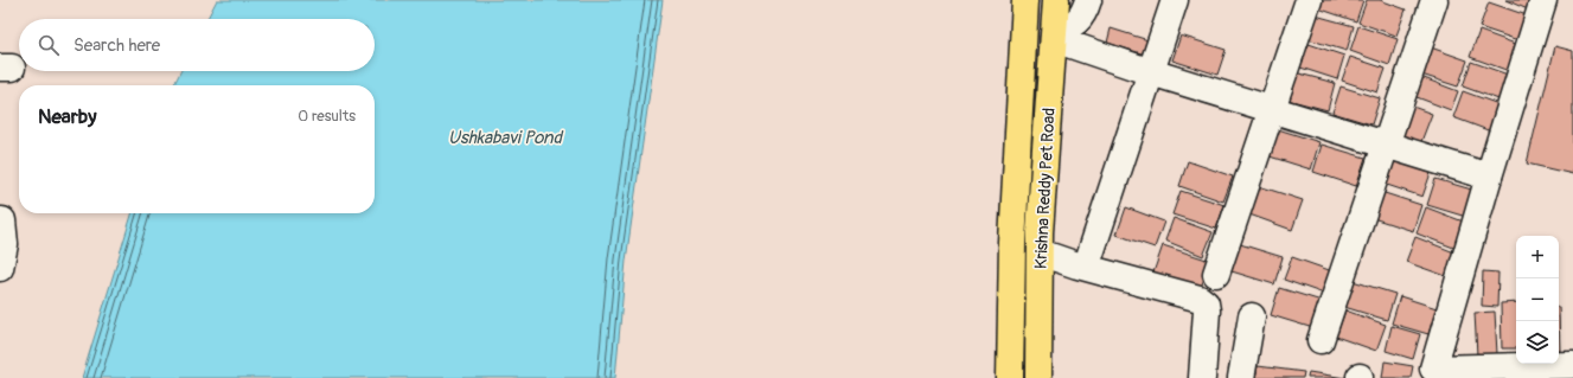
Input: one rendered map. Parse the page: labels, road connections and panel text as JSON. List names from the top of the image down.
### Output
{
  "streets": {
    "main road": ["Krishna Reddy Pet Road"]
  },
  "water": ["Ushkabavi Pond"],
  "page": {
    "search": "Search here",
    "heading": ["Nearby", "0 results"],
    "map_buttons": ["+", "−"]
  }
}
